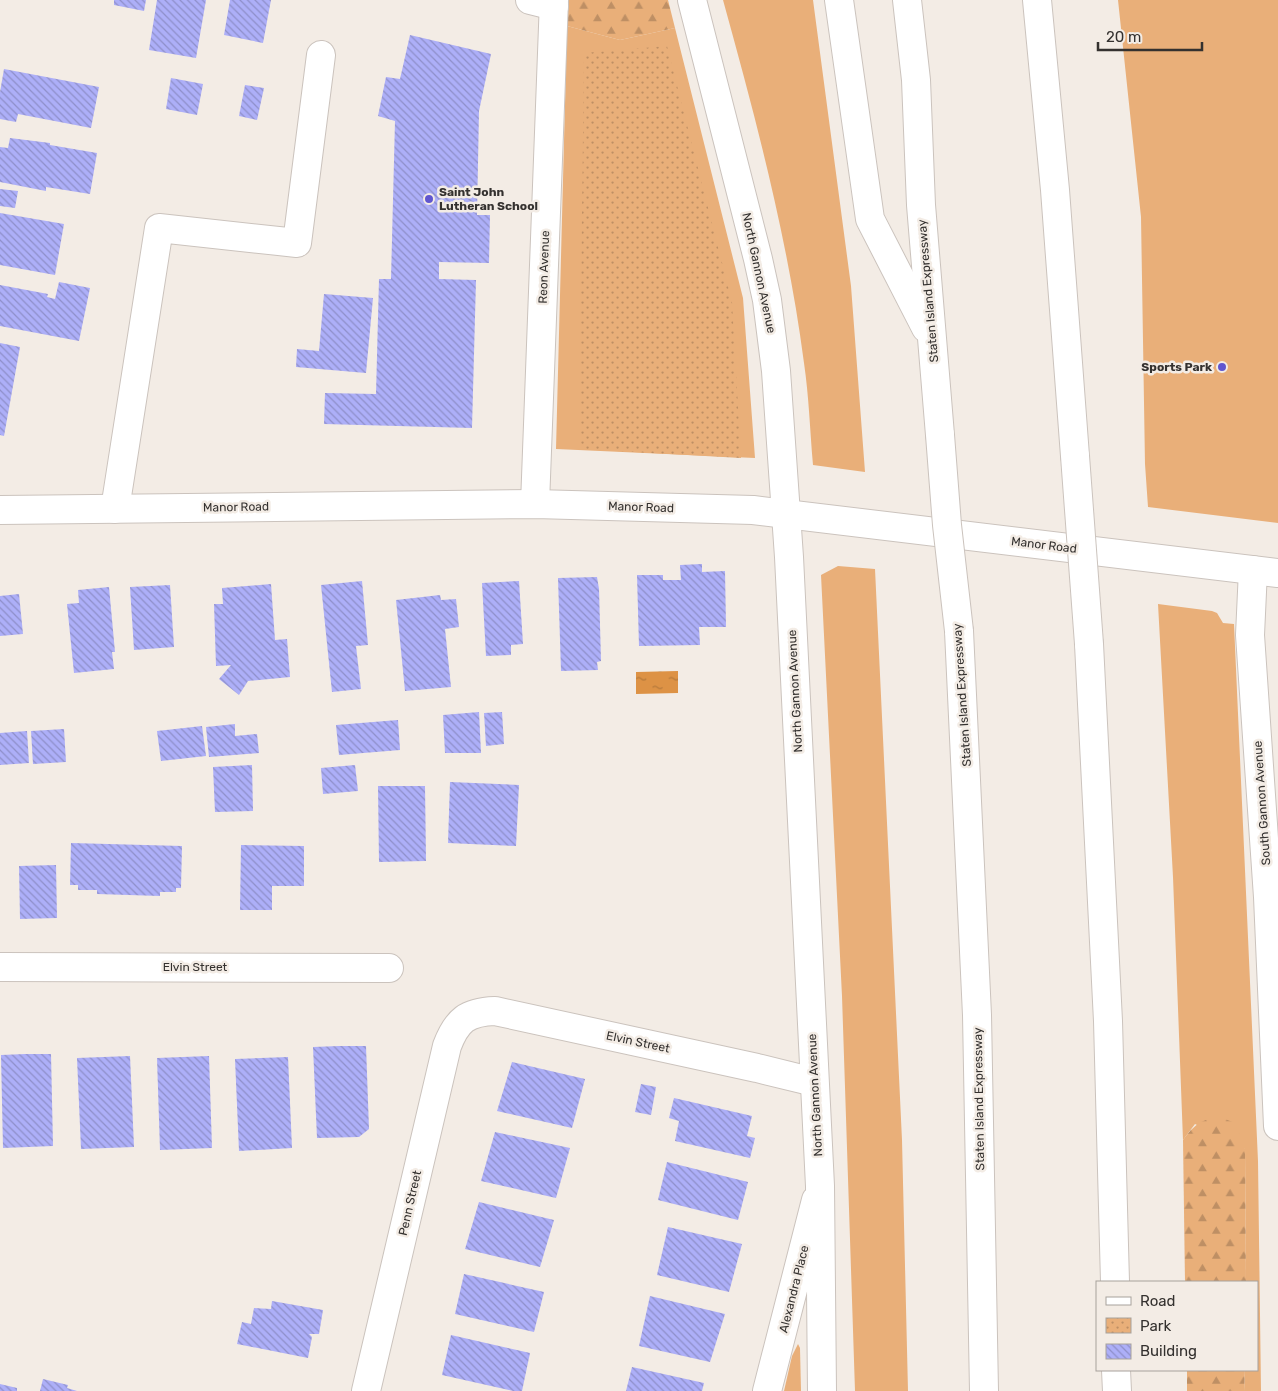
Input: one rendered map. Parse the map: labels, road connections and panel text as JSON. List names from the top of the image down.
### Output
{
  "streets": {
    "main road": [
      "Reon Avenue",
      "North Gannon Avenue",
      "Staten Island Expressway",
      "Manor Road",
      "South Gannon Avenue",
      "Elvin Street",
      "Penn Street",
      "Alexandra Place"
    ]
  },
  "crossings": [
    ["Reon Avenue", "Manor Road"],
    ["North Gannon Avenue", "Manor Road"],
    ["North Gannon Avenue", "Elvin Street"],
    ["North Gannon Avenue", "Alexandra Place"],
    ["Manor Road", "South Gannon Avenue"],
    ["Elvin Street", "Penn Street"]
  ],
  "places": ["Saint John Lutheran School", "Sports Park"],
  "legend": ["Road", "Park", "Building"],
  "scale_bar": "20 m"
}
